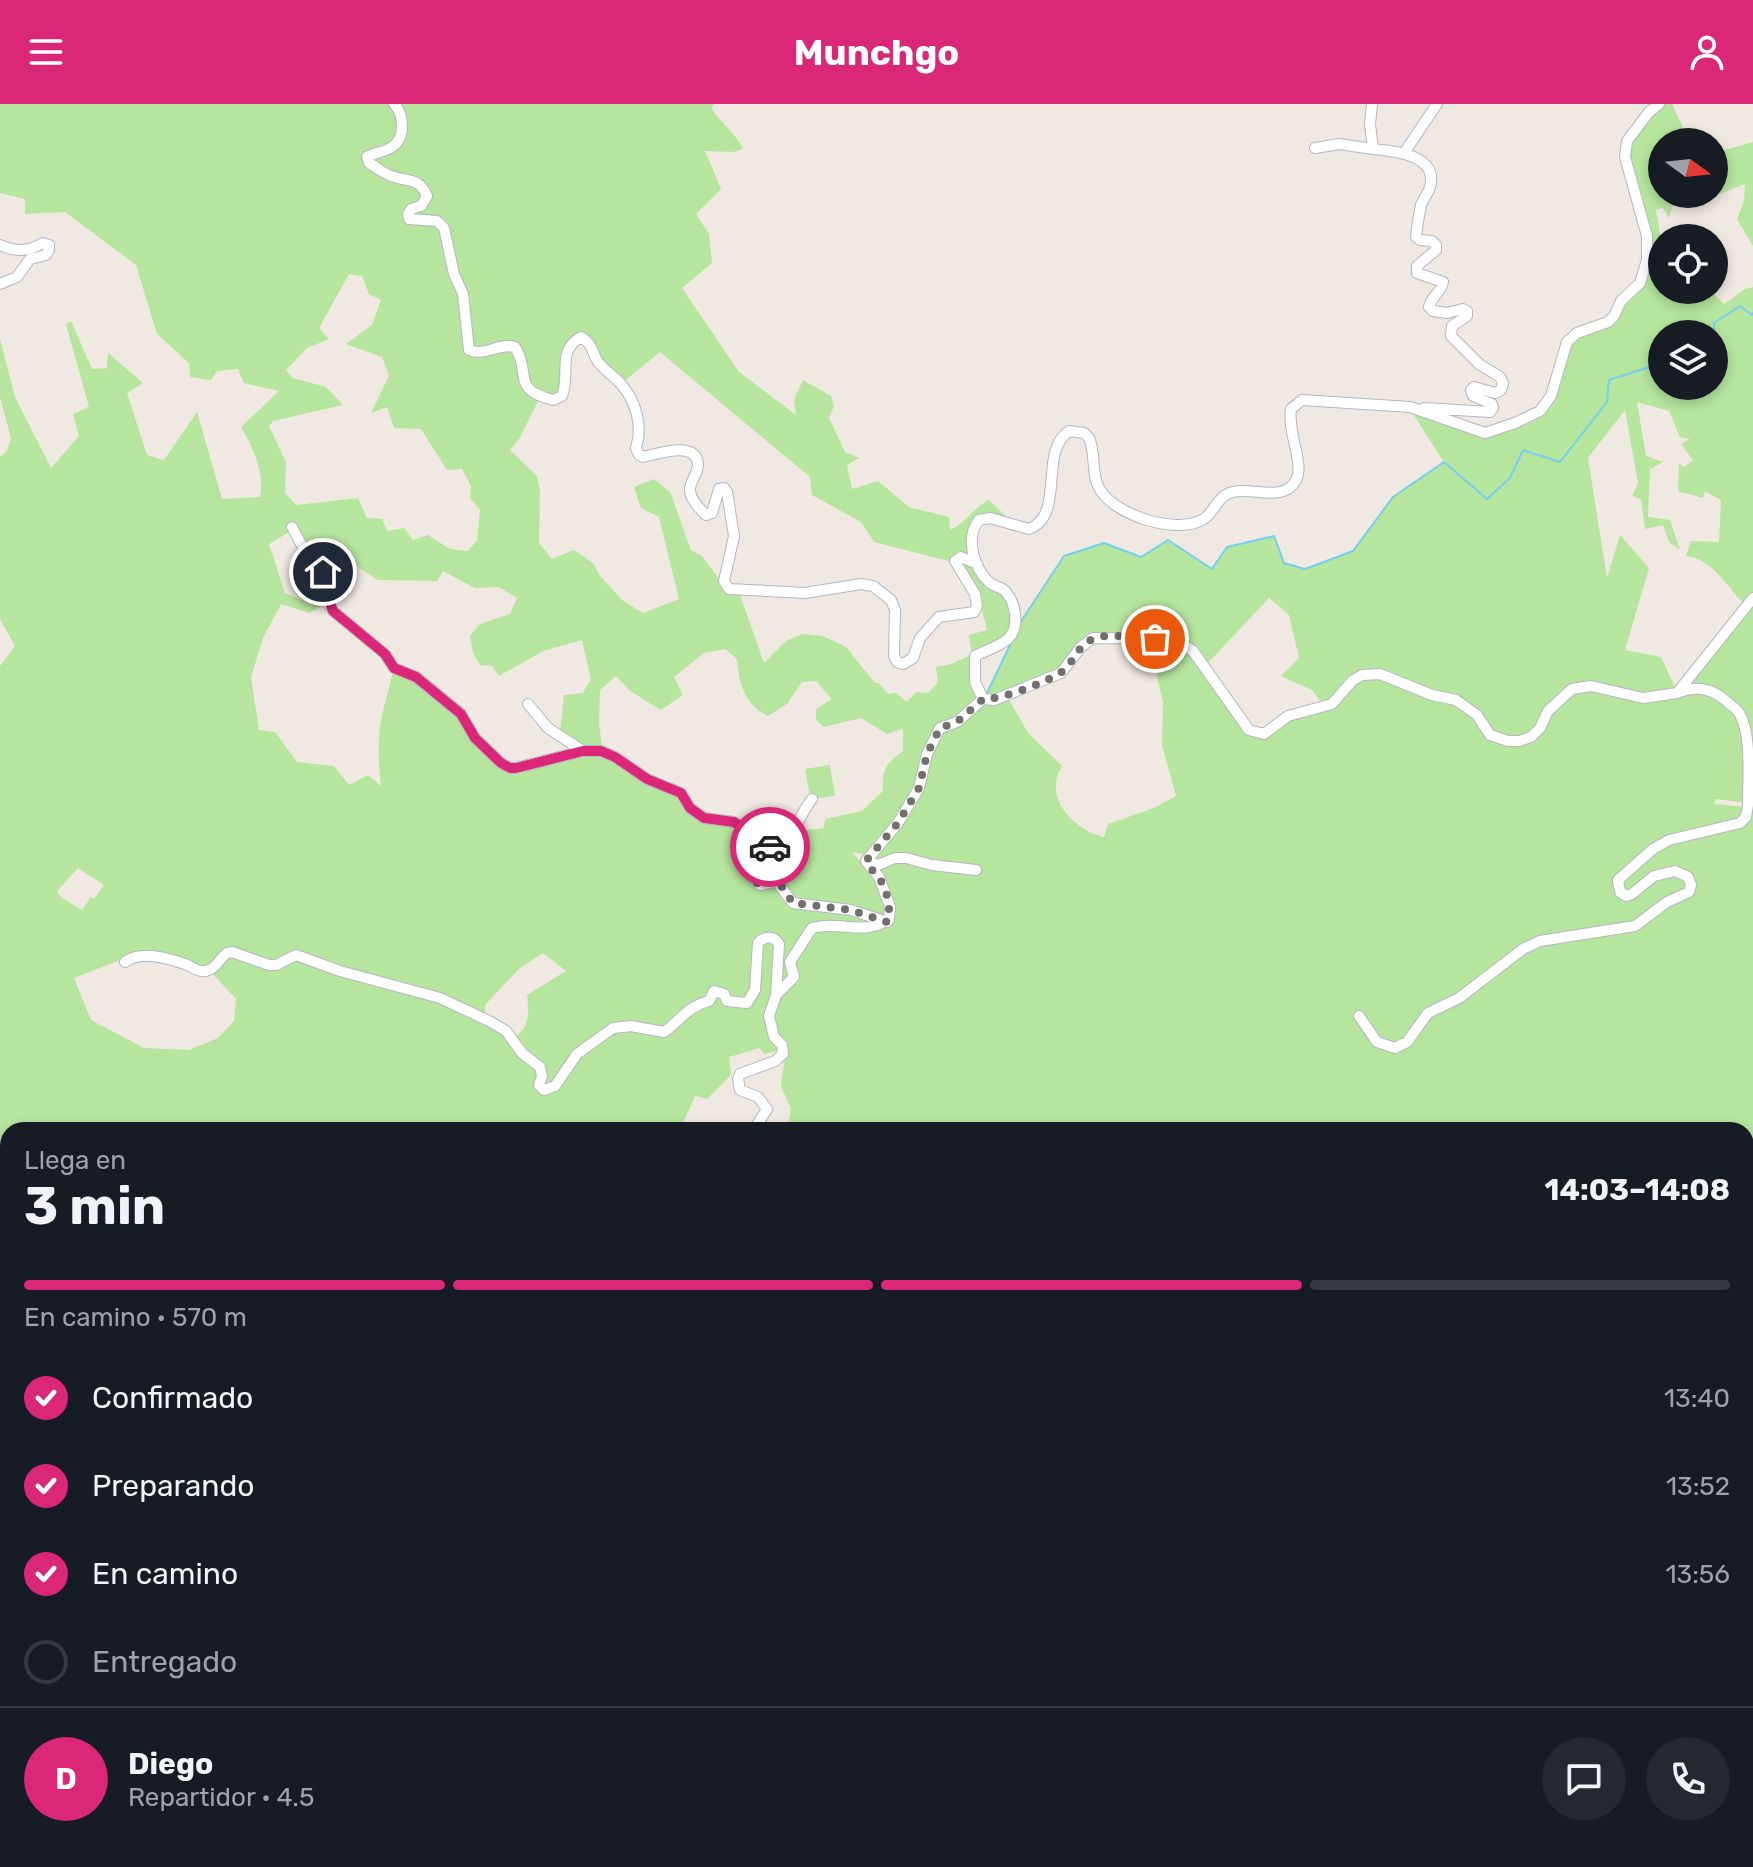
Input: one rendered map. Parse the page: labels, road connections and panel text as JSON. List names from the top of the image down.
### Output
{
  "north": "right",
  "page": {
    "header": "Munchgo",
    "heading": ["3 min", "Llega en", "14:03–14:08"],
    "panel": ["Diego", "Repartidor · 4.5"],
    "bar": "En camino · 570 m",
    "list": [
      ["Confirmado", "13:40"],
      ["Preparando", "13:52"],
      ["En camino", "13:56"],
      "Entregado"
    ],
    "round": "D"
  }
}
